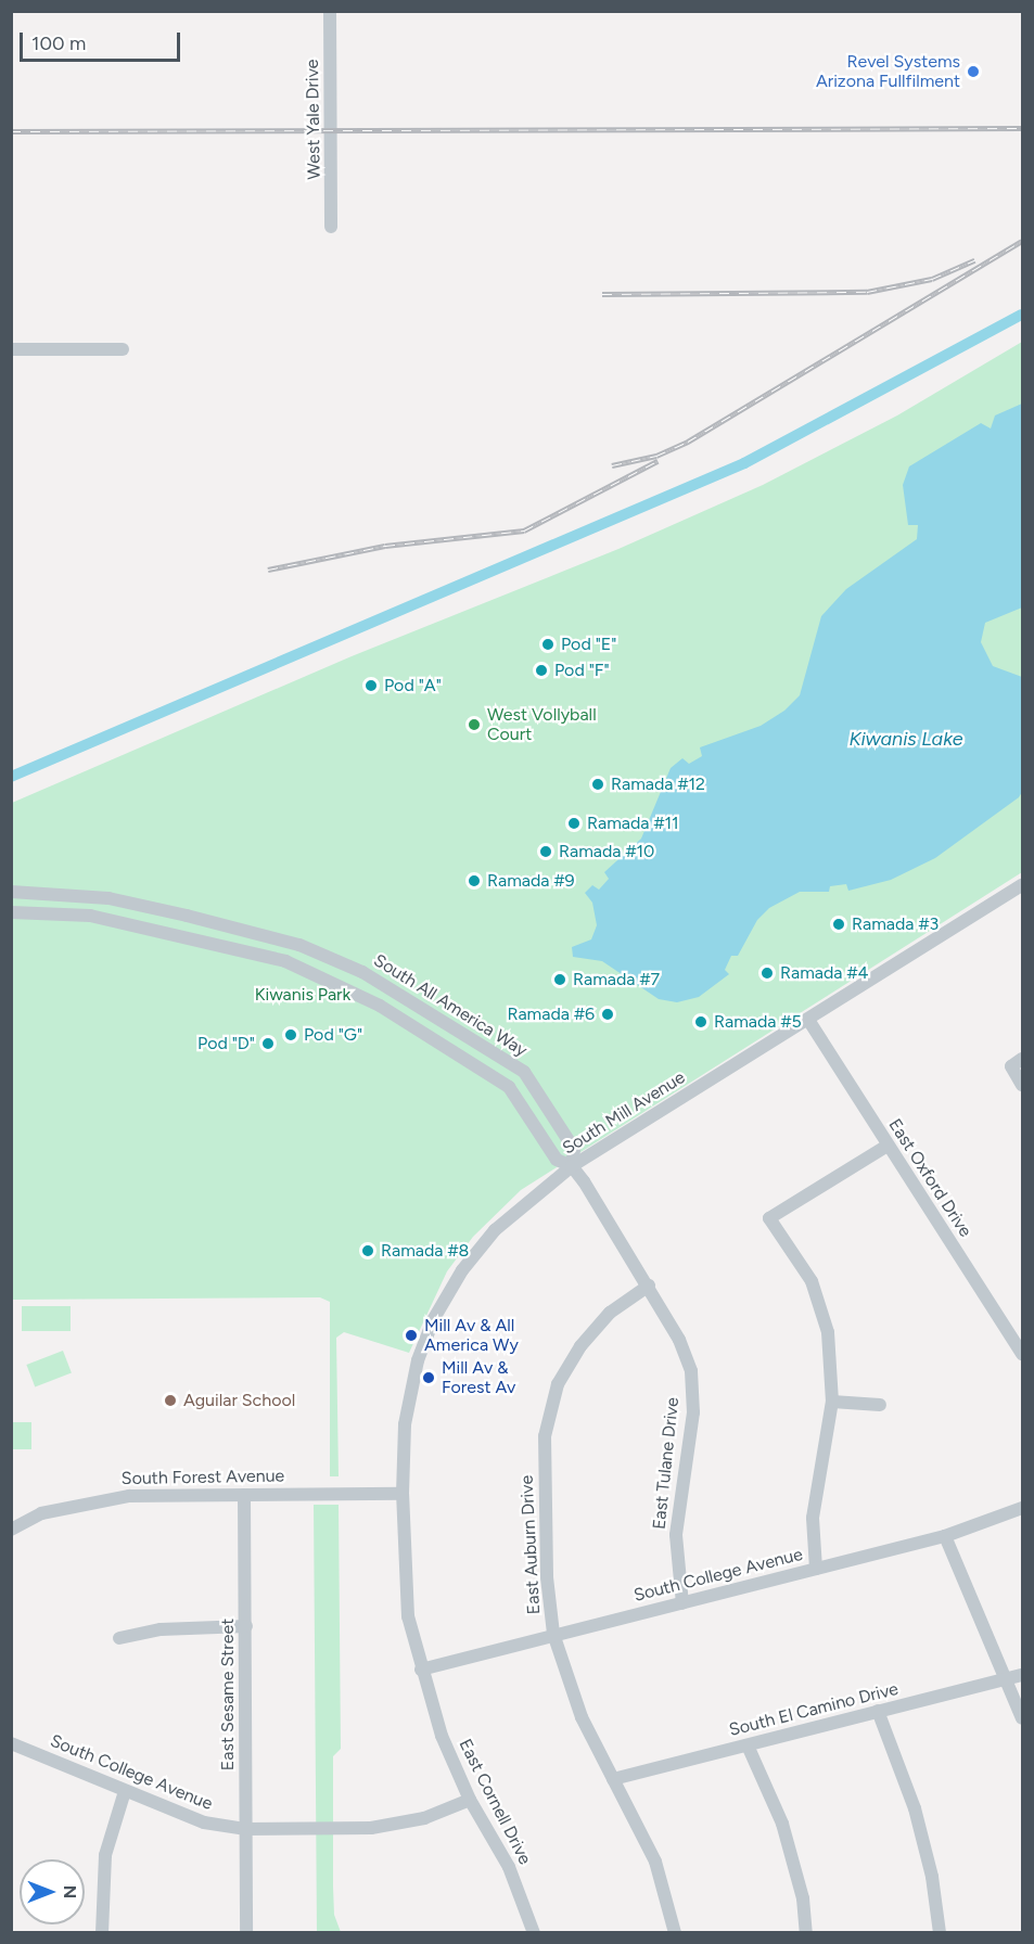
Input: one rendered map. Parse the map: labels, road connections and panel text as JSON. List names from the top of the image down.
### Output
{
  "streets": {
    "street": [
      "West Yale Drive",
      "South All America Way",
      "South Mill Avenue",
      "East Oxford Drive",
      "East Tulane Drive",
      "South Forest Avenue",
      "East Auburn Drive",
      "South College Avenue",
      "East Sesame Street",
      "South El Camino Drive",
      "East Cornell Drive"
    ]
  },
  "crossings": [
    ["South All America Way", "South Mill Avenue"],
    ["South All America Way", "East Tulane Drive"],
    ["South Mill Avenue", "East Oxford Drive"],
    ["South Mill Avenue", "East Tulane Drive"],
    ["South Mill Avenue", "South Forest Avenue"],
    ["South Mill Avenue", "East Cornell Drive"],
    ["East Tulane Drive", "East Auburn Drive"],
    ["East Tulane Drive", "South College Avenue"],
    ["South Forest Avenue", "East Sesame Street"],
    ["South Forest Avenue", "East Cornell Drive"],
    ["East Auburn Drive", "South College Avenue"],
    ["East Auburn Drive", "South El Camino Drive"],
    ["South College Avenue", "East Sesame Street"],
    ["South College Avenue", "East Cornell Drive"]
  ],
  "water": ["Kiwanis Lake"],
  "parks": ["Kiwanis Park"],
  "places": [
    "Revel Systems Arizona Fullfilment",
    "Pod \"E\"",
    "Pod \"F\"",
    "Pod \"A\"",
    "West Vollyball Court",
    "Ramada #12",
    "Ramada #11",
    "Ramada #10",
    "Ramada #9",
    "Ramada #3",
    "Ramada #4",
    "Ramada #7",
    "Ramada #6",
    "Ramada #5",
    "Pod \"G\"",
    "Pod \"D\"",
    "Ramada #8",
    "Mill Av & All America Wy",
    "Mill Av & Forest Av",
    "Aguilar School"
  ],
  "scale_bar": "100 m",
  "north": "right"
}
